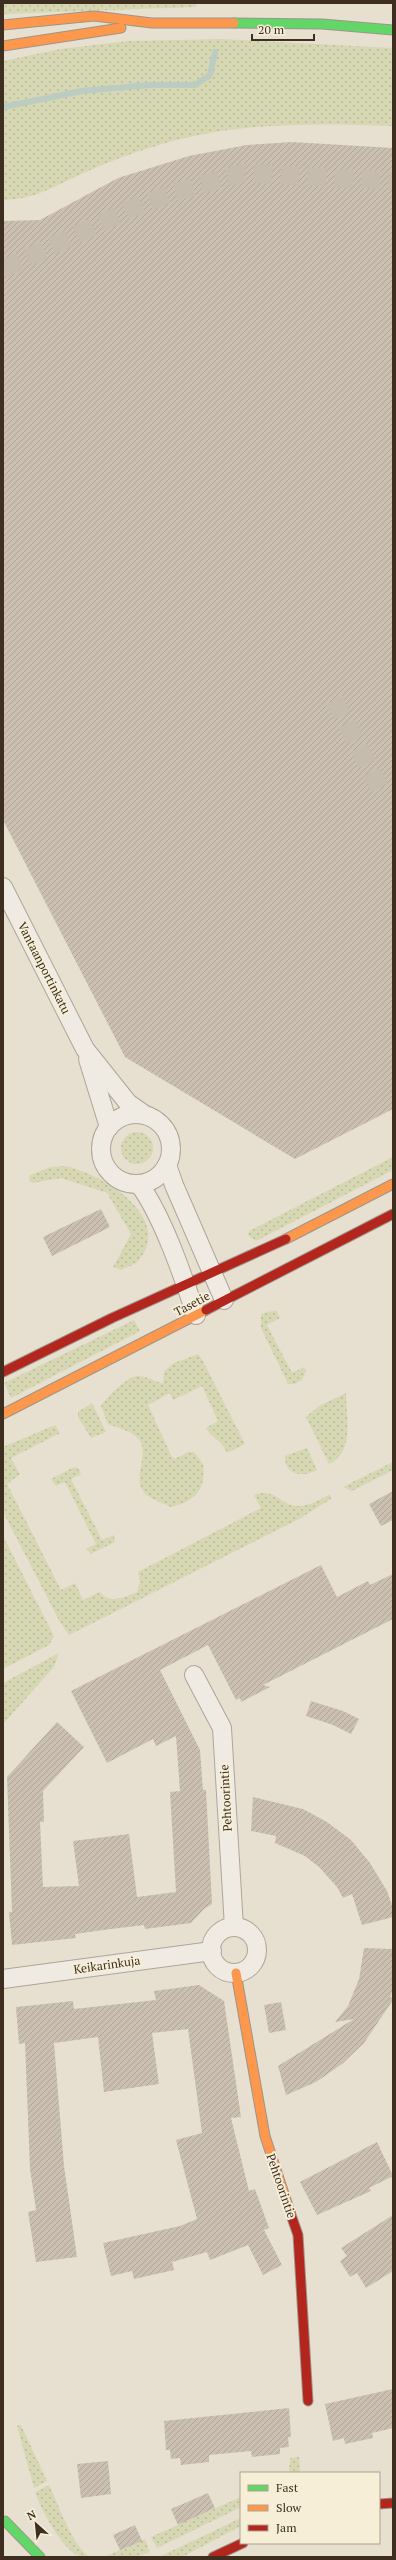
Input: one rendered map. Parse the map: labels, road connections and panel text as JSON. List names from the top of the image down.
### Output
{
  "streets": {
    "main road": ["Tasetie", "Pehtoorintie"],
    "street": ["Vantaanportinkatu", "Keikarinkuja"]
  },
  "crossings": [
    ["Pehtoorintie", "Keikarinkuja"]
  ],
  "legend": ["Fast", "Slow", "Jam"],
  "scale_bar": "20 m",
  "north": "top left"
}
